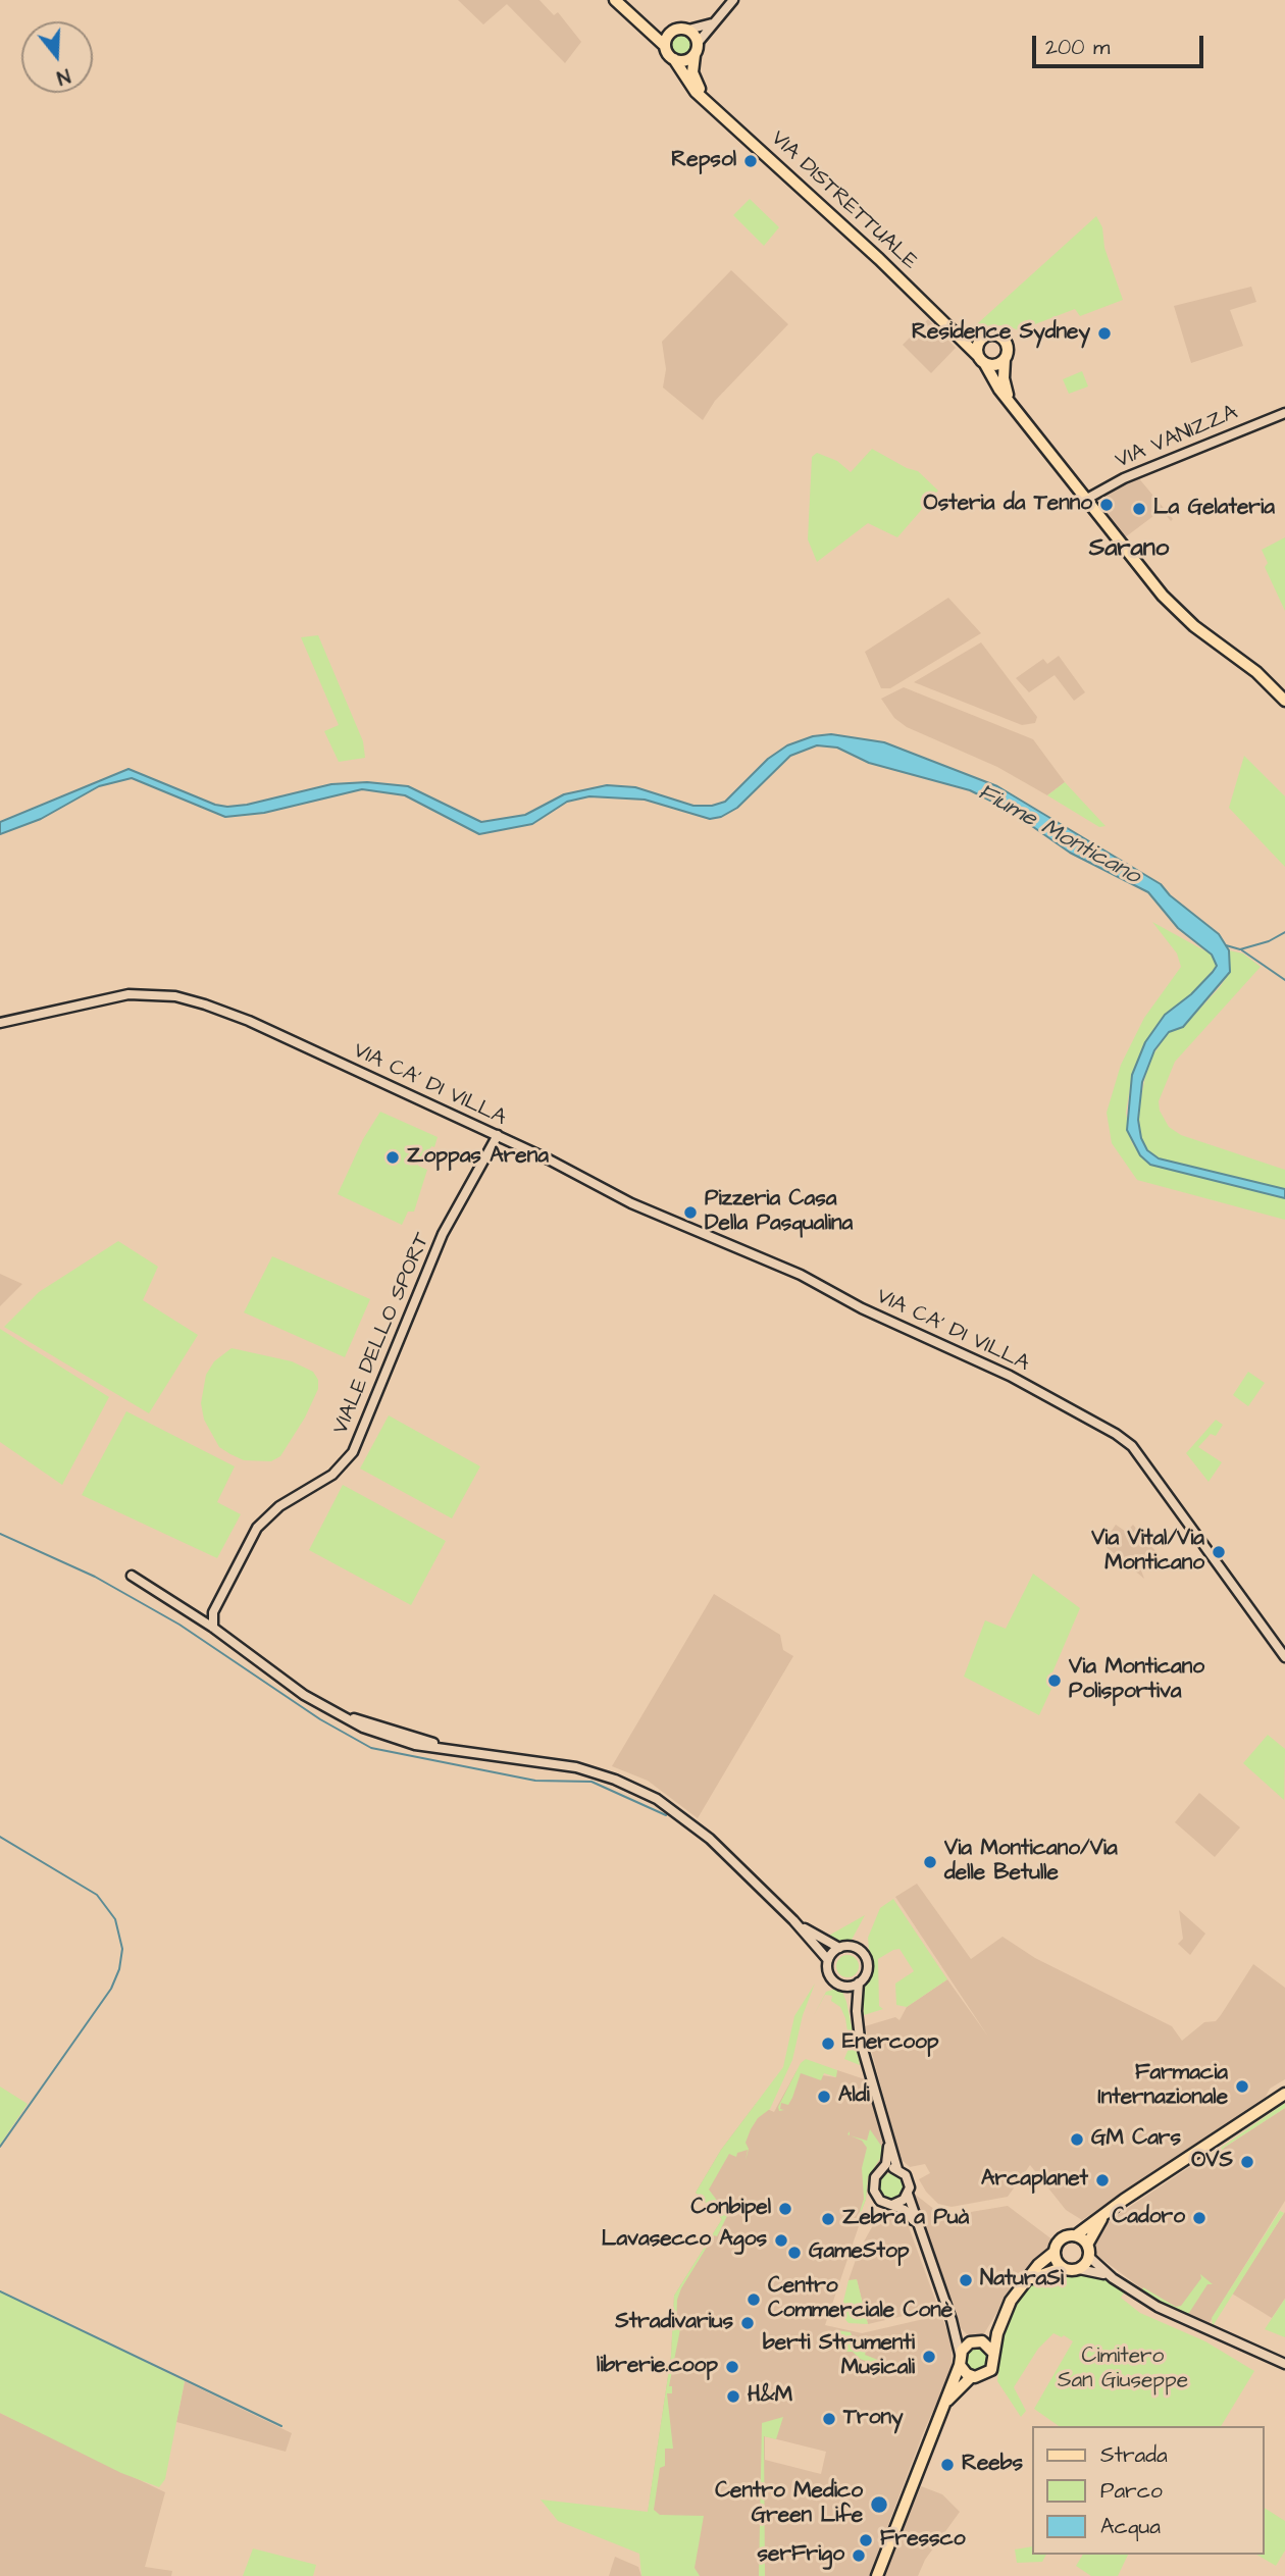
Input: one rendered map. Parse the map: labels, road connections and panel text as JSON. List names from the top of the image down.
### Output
{
  "streets": {
    "main road": ["VIA DISTRETTUALE"],
    "street": ["VIA VANIZZA", "VIA CA' DI VILLA", "VIALE DELLO SPORT"]
  },
  "crossings": [
    ["VIA CA' DI VILLA", "VIALE DELLO SPORT"]
  ],
  "districts": ["Sarano"],
  "water": ["Fiume Monticano"],
  "parks": ["Cimitero San Giuseppe"],
  "places": [
    "Repsol",
    "Residence Sydney",
    "Osteria da Tenno",
    "La Gelateria",
    "Zoppas Arena",
    "Pizzeria Casa Della Pasqualina",
    "Via Vital/Via Monticano",
    "Via Monticano Polisportiva",
    "Via Monticano/Via delle Betulle",
    "Enercoop",
    "Farmacia Internazionale",
    "Aldi",
    "GM Cars",
    "OVS",
    "Arcaplanet",
    "Conbipel",
    "Cadoro",
    "Zebra a Puà",
    "Lavasecco Agos",
    "GameStop",
    "NaturaSì",
    "Centro Commerciale Conè",
    "Stradivarius",
    "berti Strumenti Musicali",
    "librerie.coop",
    "H&M",
    "Trony",
    "Reebs",
    "Centro Medico Green Life",
    "Fressco",
    "serFrigo"
  ],
  "legend": ["Strada", "Parco", "Acqua"],
  "scale_bar": "200 m",
  "north": "bottom"
}
